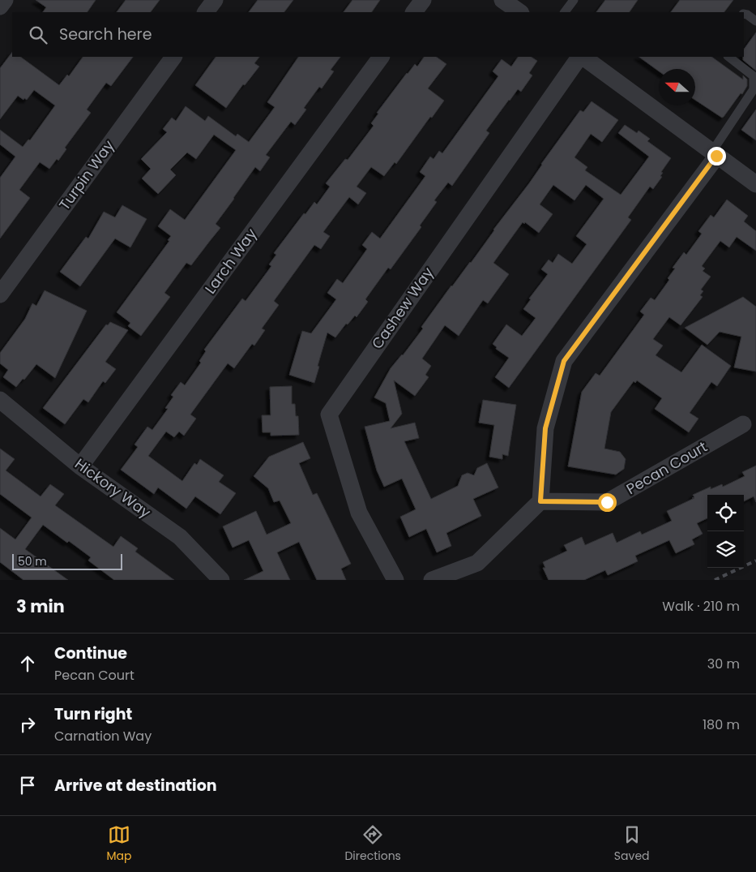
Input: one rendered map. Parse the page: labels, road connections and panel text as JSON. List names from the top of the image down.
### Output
{
  "streets": {
    "street": [
      "Turpin Way",
      "Larch Way",
      "Cashew Way",
      "Pecan Court",
      "Hickory Way"
    ]
  },
  "crossings": [
    ["Larch Way", "Hickory Way"]
  ],
  "scale_bar": "50 m",
  "north": "left",
  "page": {
    "search": "Search here",
    "scale": "50 m",
    "heading": ["3 min", "Walk · 210 m"],
    "list": [
      ["Continue", "Pecan Court", "30 m"],
      ["Turn right", "Carnation Way", "180 m"],
      "Arrive at destination"
    ],
    "nav": ["Map", "Directions", "Saved"]
  }
}
